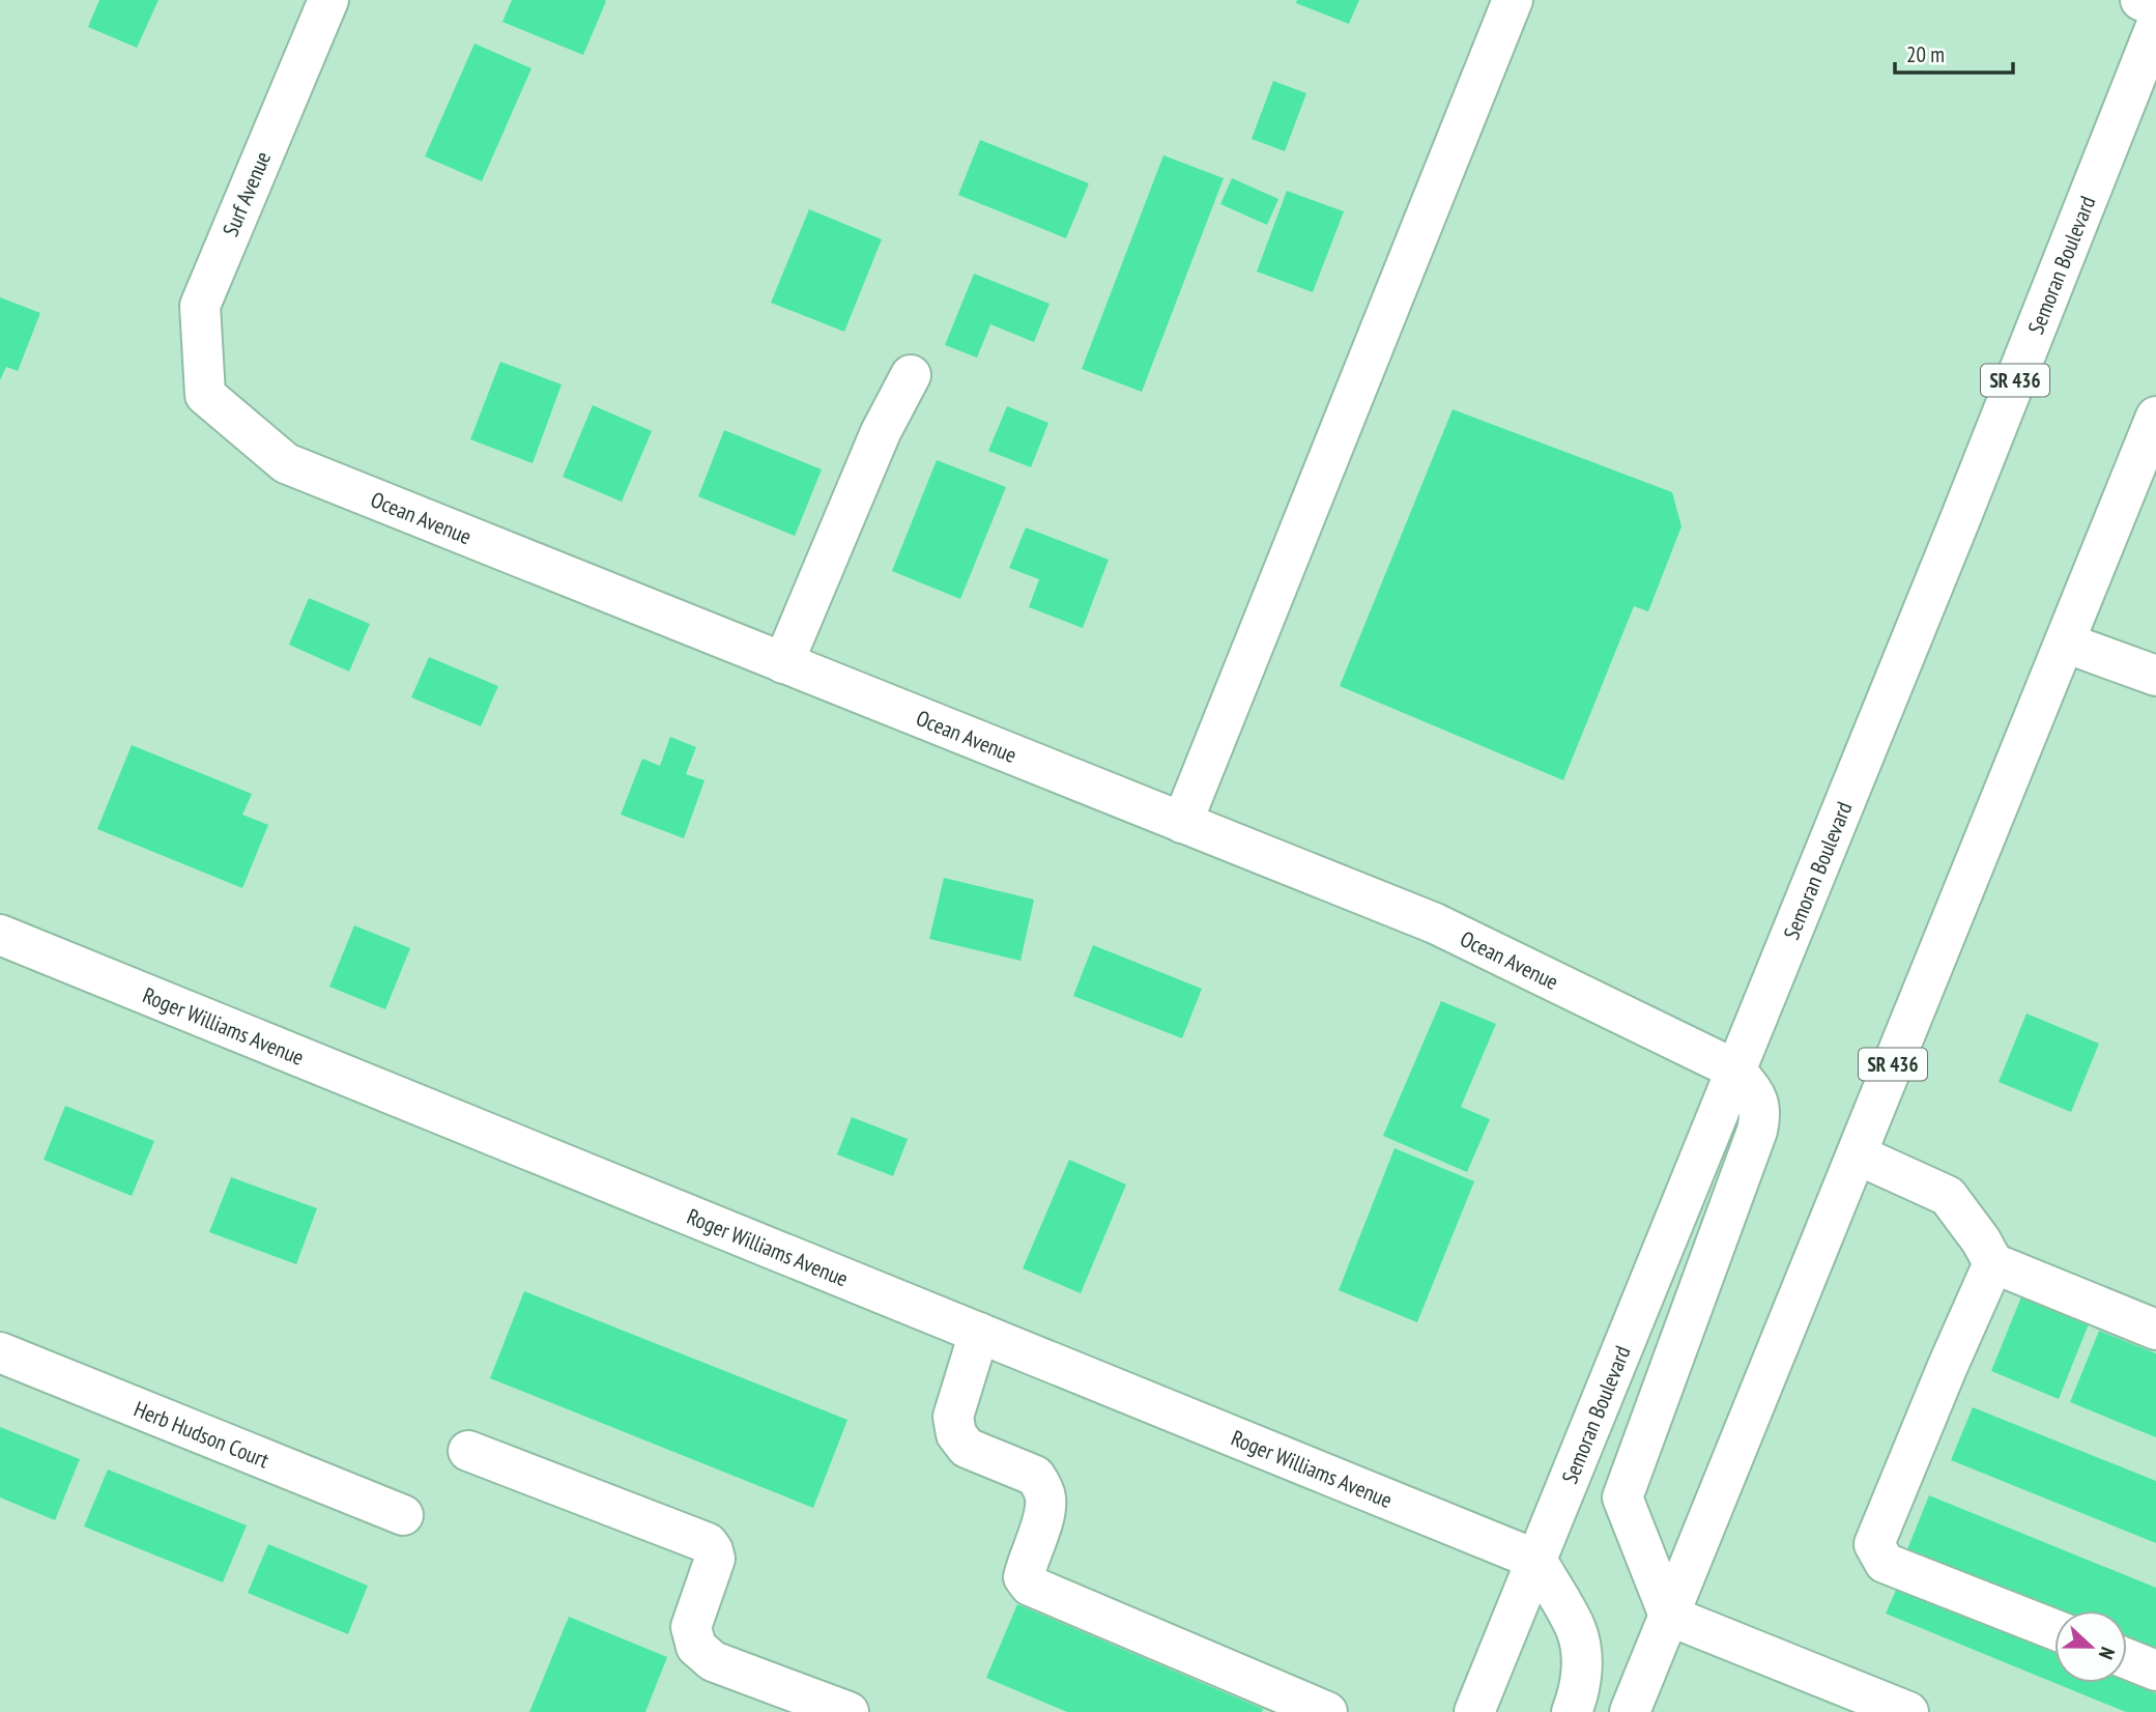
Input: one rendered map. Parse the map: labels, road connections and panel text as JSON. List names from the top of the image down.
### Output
{
  "streets": {
    "street": [
      "Surf Avenue",
      "Semoran Boulevard",
      "SR 436",
      "Ocean Avenue",
      "Roger Williams Avenue",
      "Herb Hudson Court"
    ]
  },
  "crossings": [
    ["Surf Avenue", "Ocean Avenue"],
    ["Semoran Boulevard", "Ocean Avenue"],
    ["Semoran Boulevard", "Roger Williams Avenue"]
  ],
  "scale_bar": "20 m",
  "north": "right"
}
